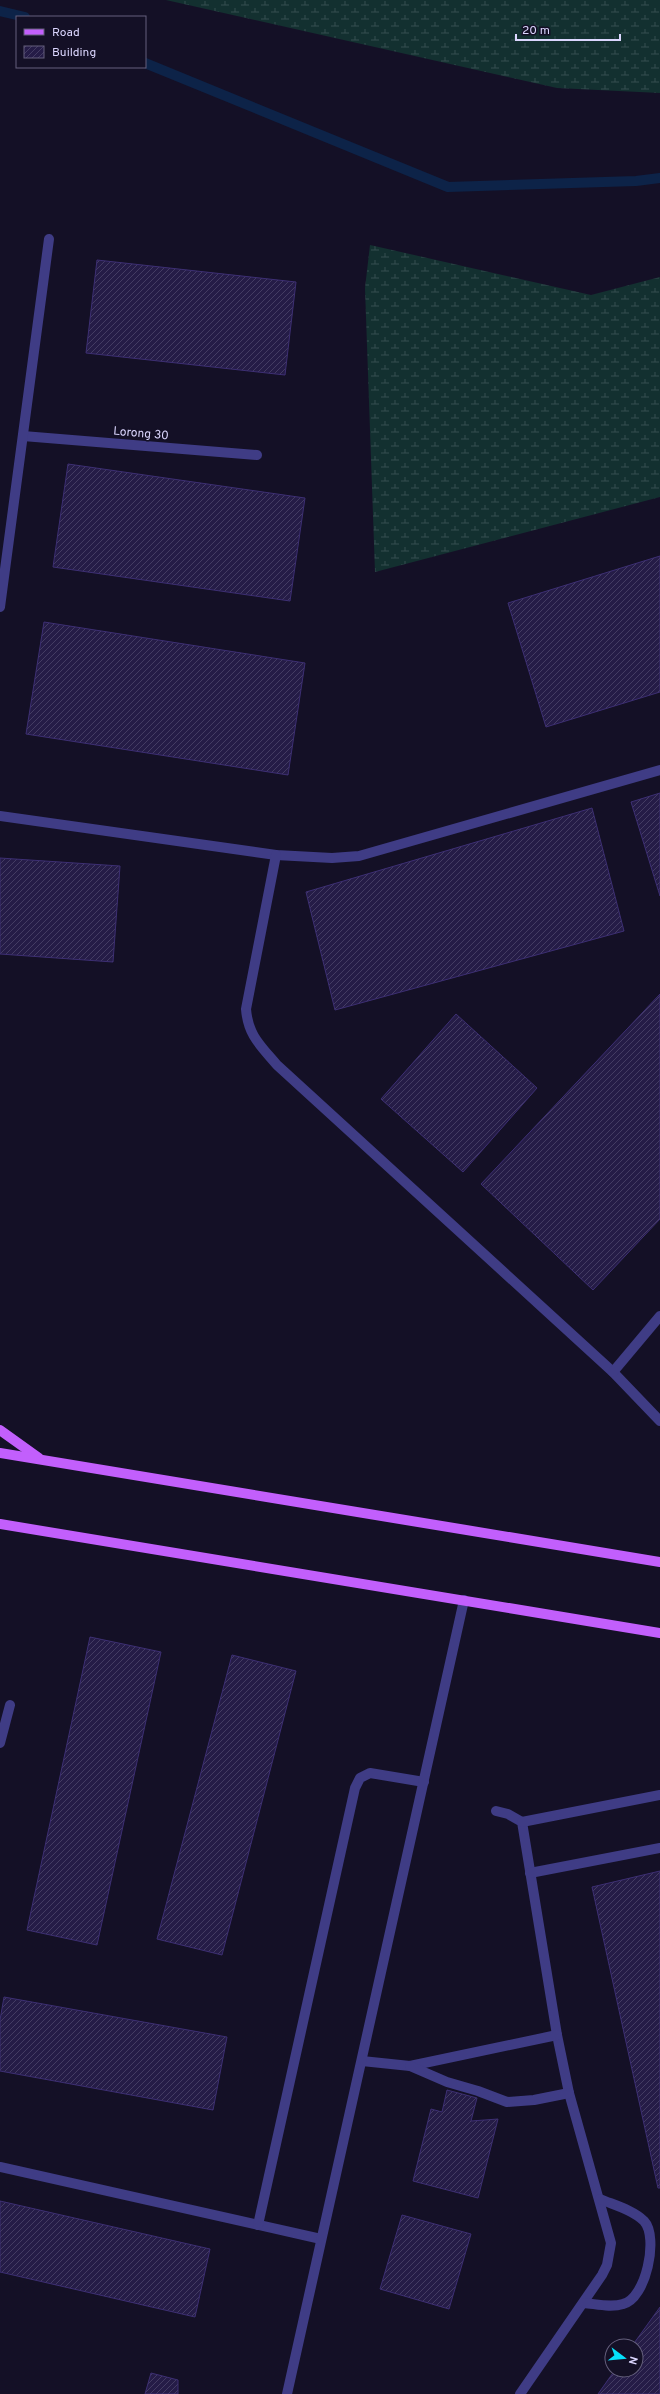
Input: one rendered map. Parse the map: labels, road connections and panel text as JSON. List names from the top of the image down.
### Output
{
  "streets": {
    "street": ["Lorong 30"]
  },
  "legend": ["Road", "Building"],
  "scale_bar": "20 m",
  "north": "right"
}
